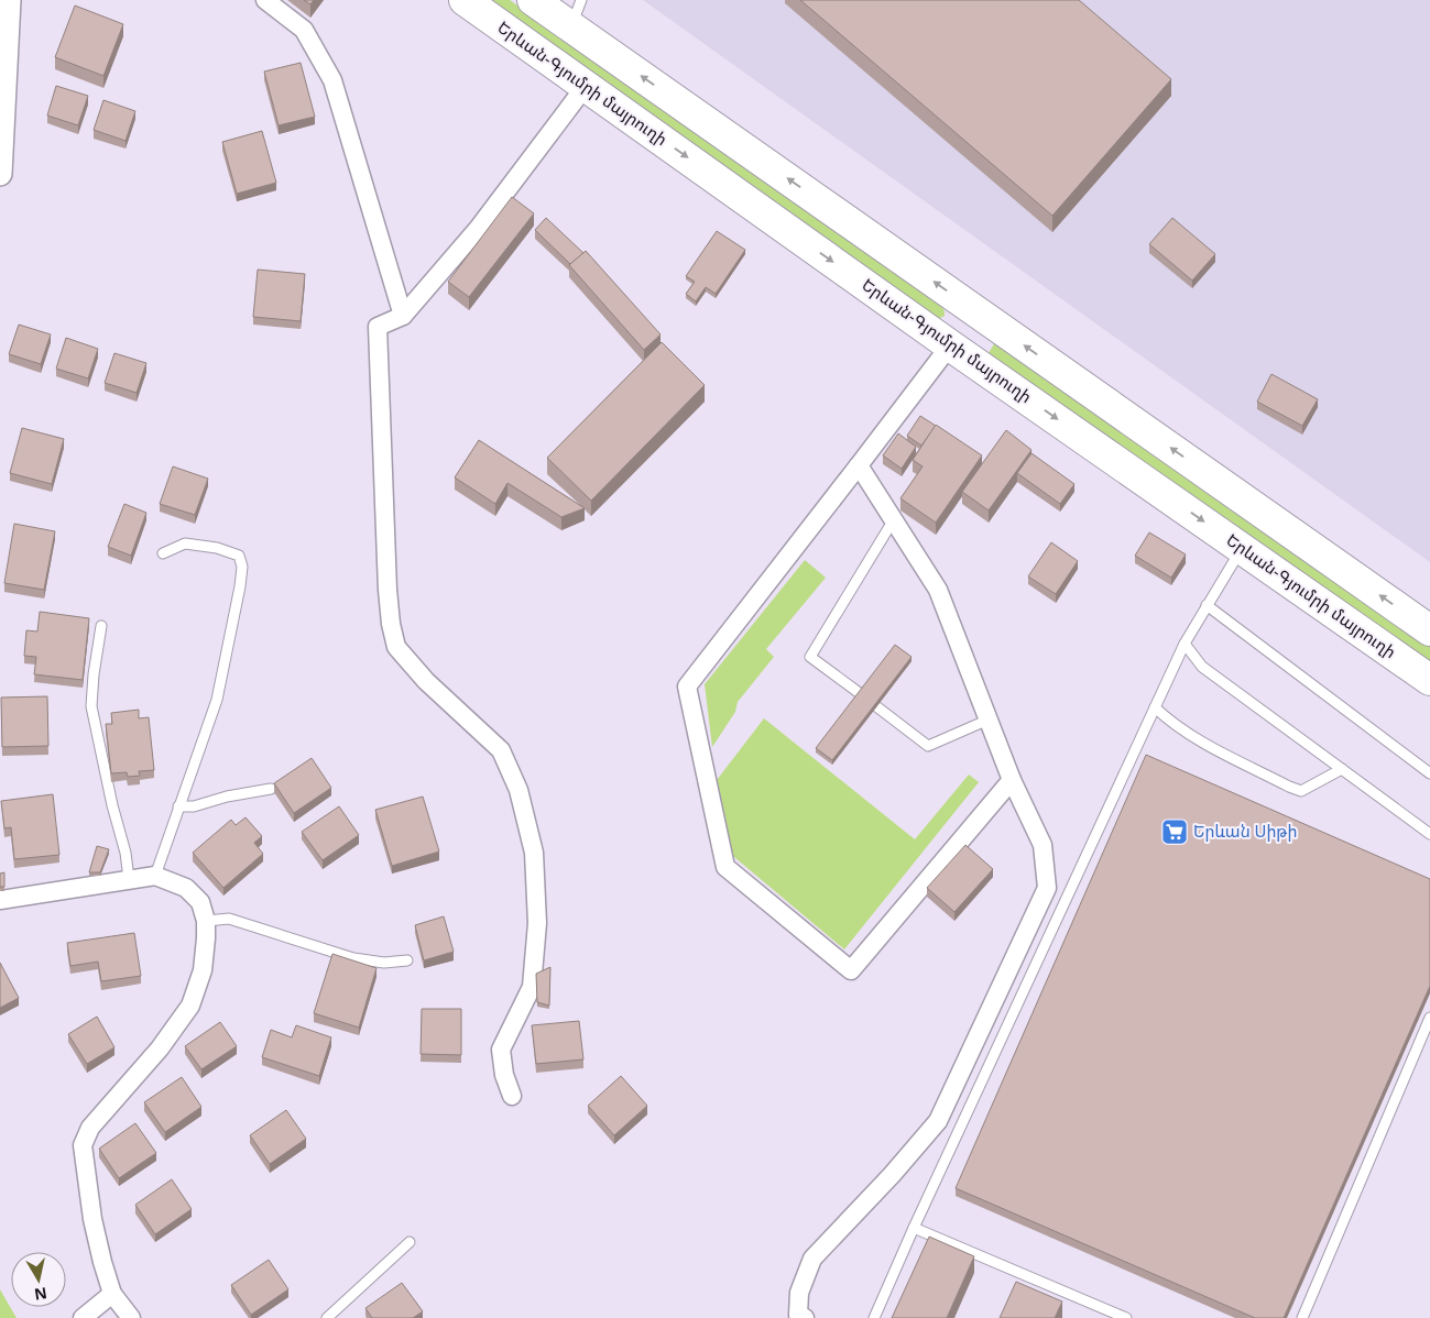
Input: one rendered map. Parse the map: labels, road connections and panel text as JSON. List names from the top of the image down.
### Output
{
  "streets": {
    "highway": ["Երևան-Գյումրի մայրուղի"]
  },
  "places": {
    "supermarket": ["Երևան Սիթի"]
  },
  "north": "bottom"
}
